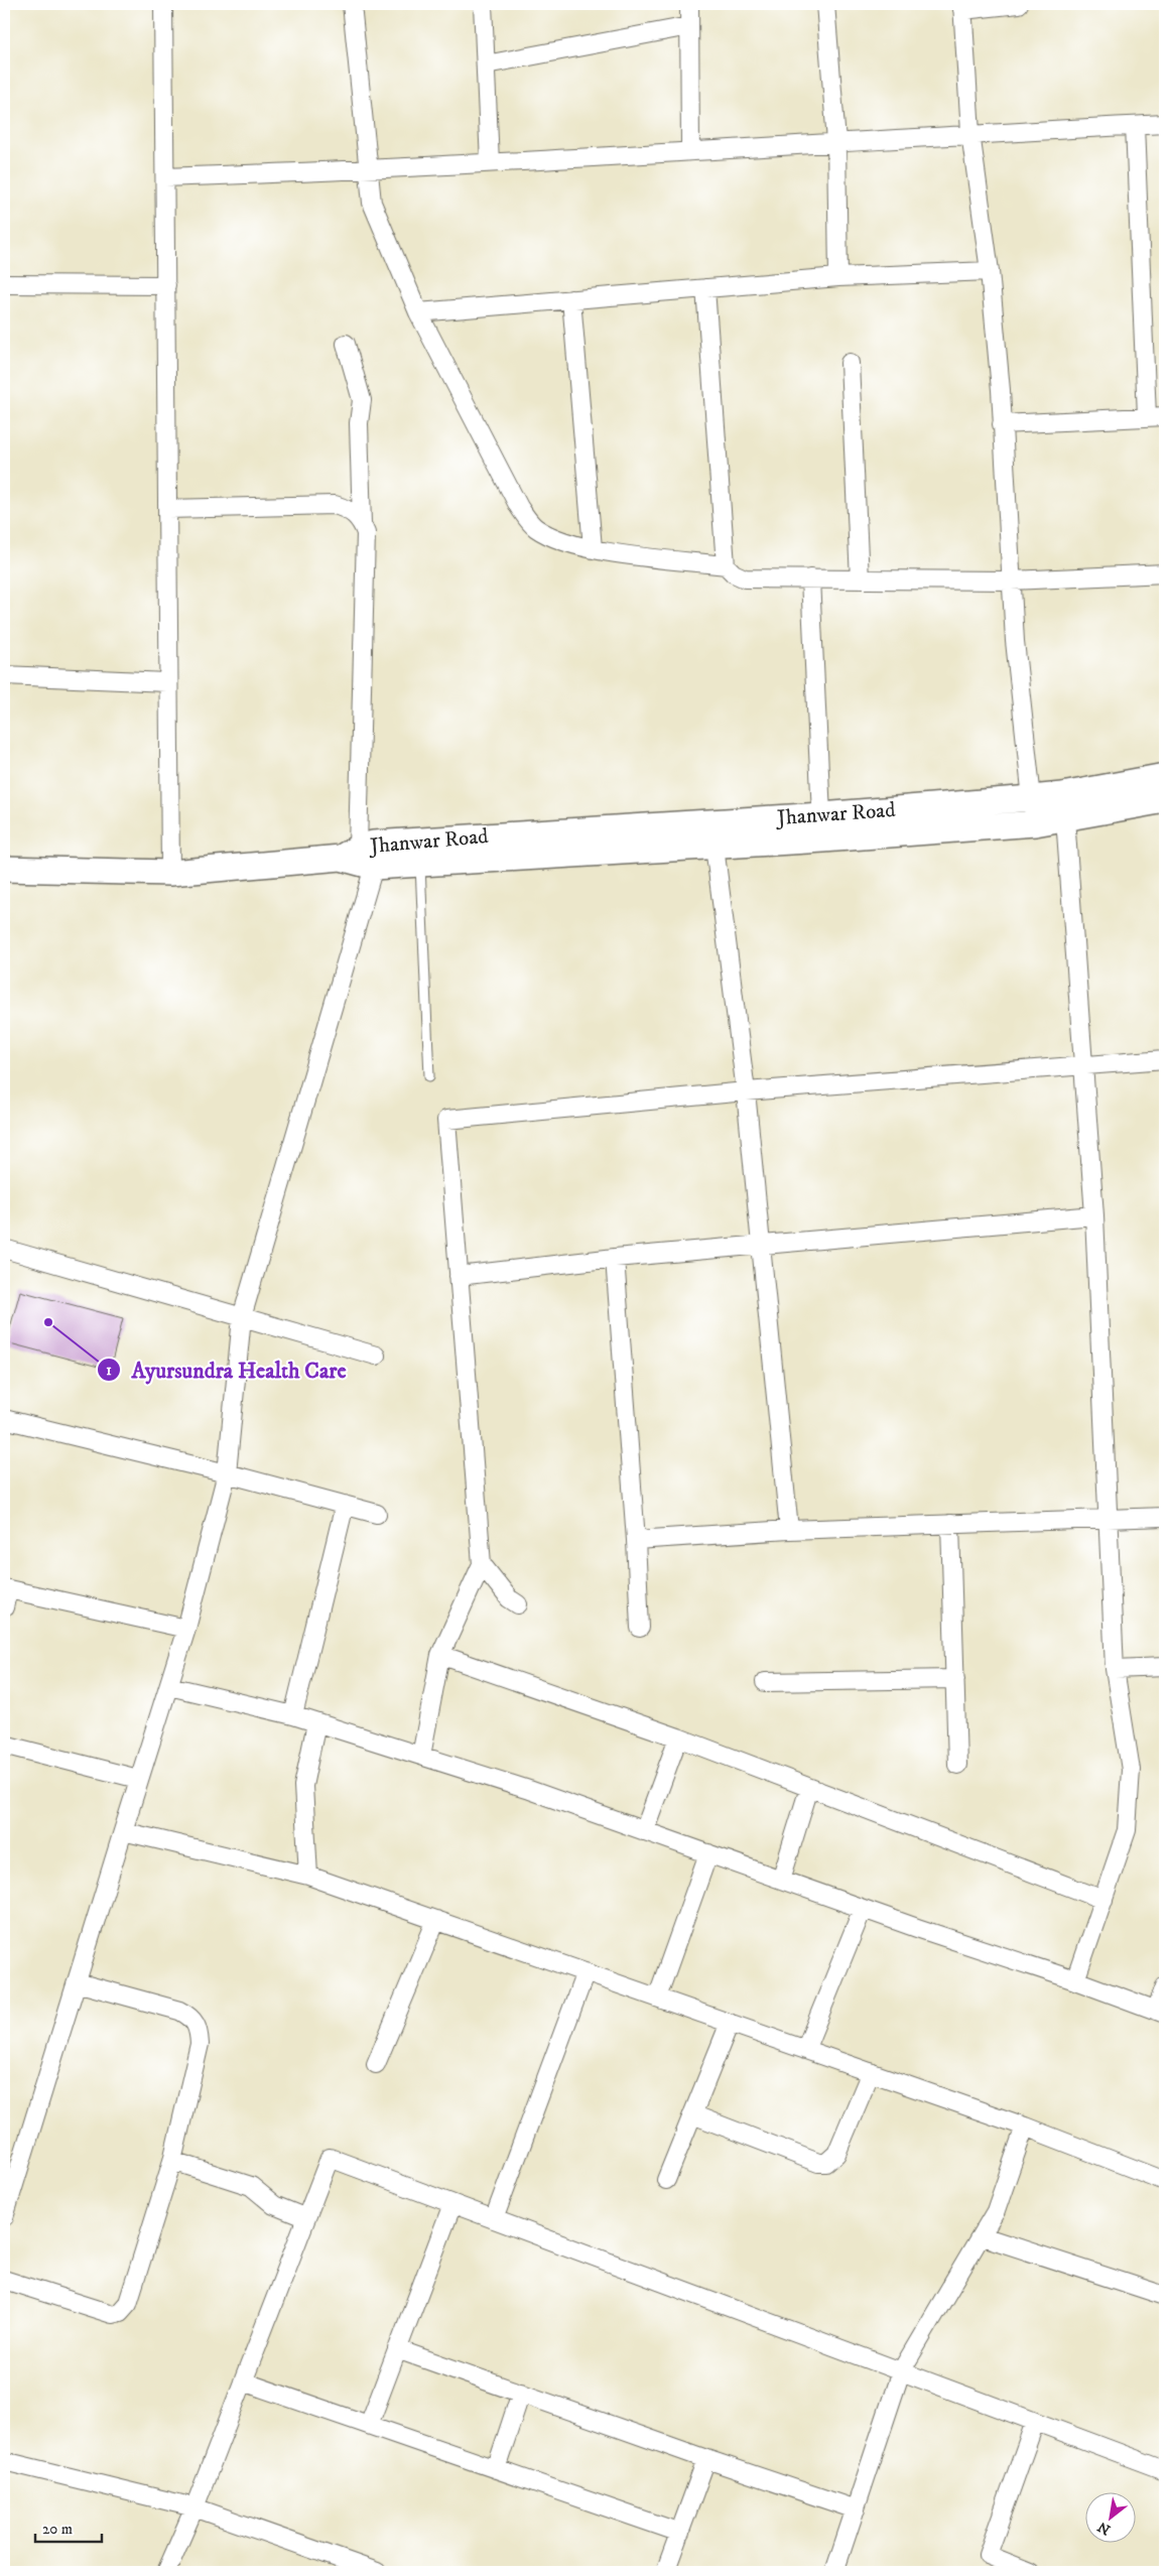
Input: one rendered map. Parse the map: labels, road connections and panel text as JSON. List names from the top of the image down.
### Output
{
  "streets": {
    "street": ["Jhanwar Road"]
  },
  "places": ["Ayursundra Health Care"],
  "scale_bar": "20 m",
  "north": "bottom left"
}
